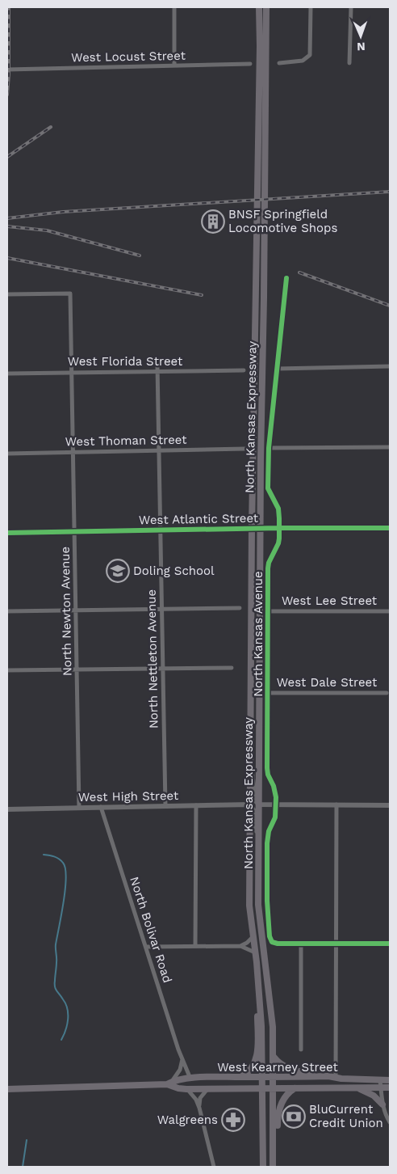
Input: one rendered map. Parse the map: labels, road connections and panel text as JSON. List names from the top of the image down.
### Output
{
  "streets": {
    "main road": ["North Kansas Expressway", "West Kearney Street"],
    "street": [
      "West Locust Street",
      "West Florida Street",
      "West Thoman Street",
      "West Atlantic Street",
      "West Lee Street",
      "North Newton Avenue",
      "North Kansas Avenue",
      "North Nettleton Avenue",
      "West Dale Street",
      "West High Street",
      "North Bolivar Road"
    ]
  },
  "crossings": [
    ["West Florida Street", "North Newton Avenue"],
    ["West Florida Street", "North Nettleton Avenue"],
    ["North Kansas Expressway", "West Atlantic Street"],
    ["North Kansas Expressway", "West High Street"],
    ["North Kansas Expressway", "West Kearney Street"],
    ["West Thoman Street", "North Newton Avenue"],
    ["West Thoman Street", "North Nettleton Avenue"],
    ["West Atlantic Street", "North Newton Avenue"],
    ["West Atlantic Street", "North Kansas Avenue"],
    ["West Atlantic Street", "North Nettleton Avenue"],
    ["West Lee Street", "North Kansas Avenue"],
    ["North Newton Avenue", "West High Street"],
    ["North Kansas Avenue", "West Dale Street"],
    ["North Nettleton Avenue", "West High Street"],
    ["West High Street", "North Bolivar Road"],
    ["North Bolivar Road", "West Kearney Street"]
  ],
  "places": {
    "building": ["BNSF Springfield Locomotive Shops"],
    "school or university": ["Doling School"],
    "bank": ["BluCurrent Credit Union"],
    "pharmacy": ["Walgreens"]
  },
  "north": "bottom"
}
